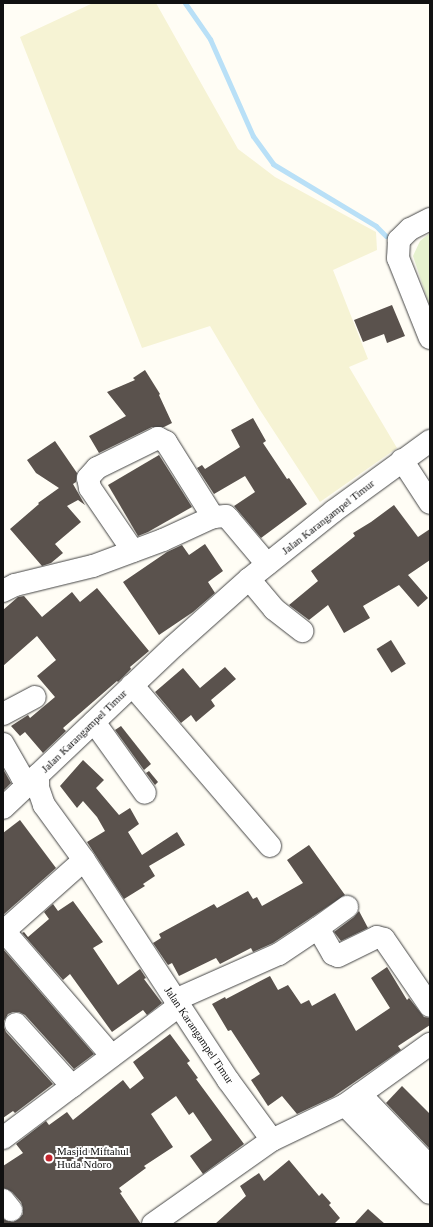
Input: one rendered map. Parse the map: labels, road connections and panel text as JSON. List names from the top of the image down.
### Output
{
  "streets": {
    "street": ["Jalan Karangampel Timur"]
  },
  "places": ["Masjid Miftahul Huda Ndoro"]
}
